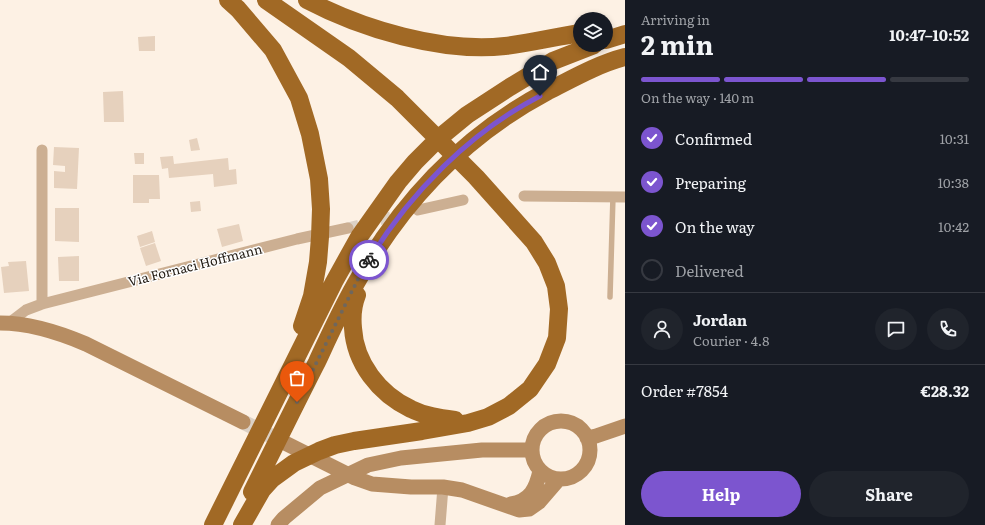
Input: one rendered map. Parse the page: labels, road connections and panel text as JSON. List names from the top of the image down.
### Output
{
  "streets": {
    "main road": ["Via Fornaci Hoffmann"]
  },
  "page": {
    "heading": ["2 min", "Arriving in", "10:47–10:52"],
    "panel": [
      "Jordan",
      "Courier · 4.8",
      "Order #7854",
      "€28.32"
    ],
    "bar": "On the way · 140 m",
    "list": [
      ["Confirmed", "10:31"],
      ["Preparing", "10:38"],
      ["On the way", "10:42"],
      "Delivered"
    ],
    "buttons": ["Help", "Share"]
  }
}
